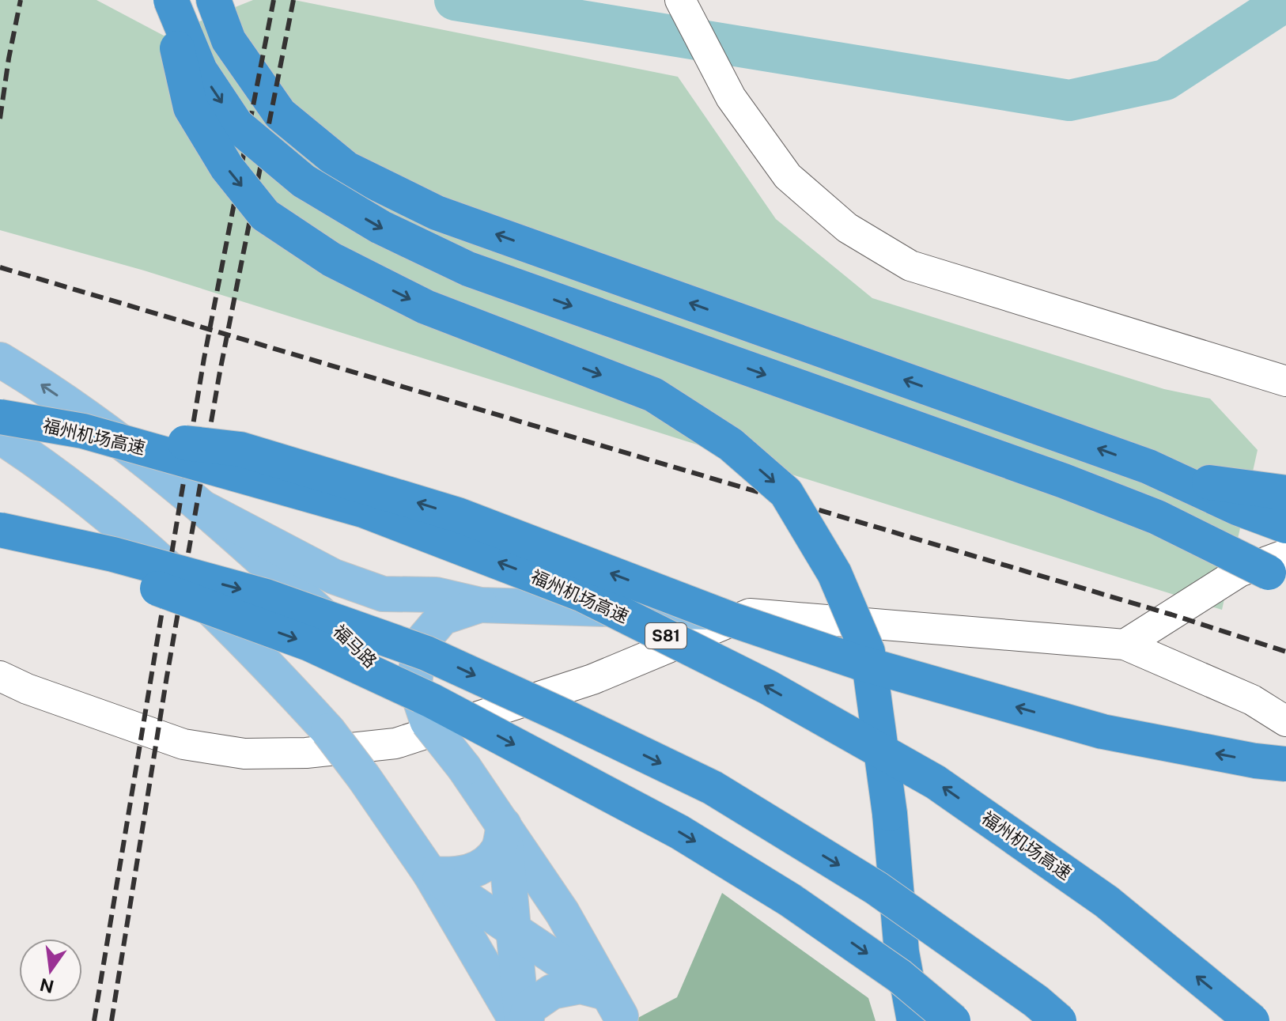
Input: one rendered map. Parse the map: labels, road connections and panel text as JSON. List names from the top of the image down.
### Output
{
  "streets": {
    "highway": ["福州机场高速", "S81"],
    "main road": ["福马路"]
  },
  "north": "bottom"
}
